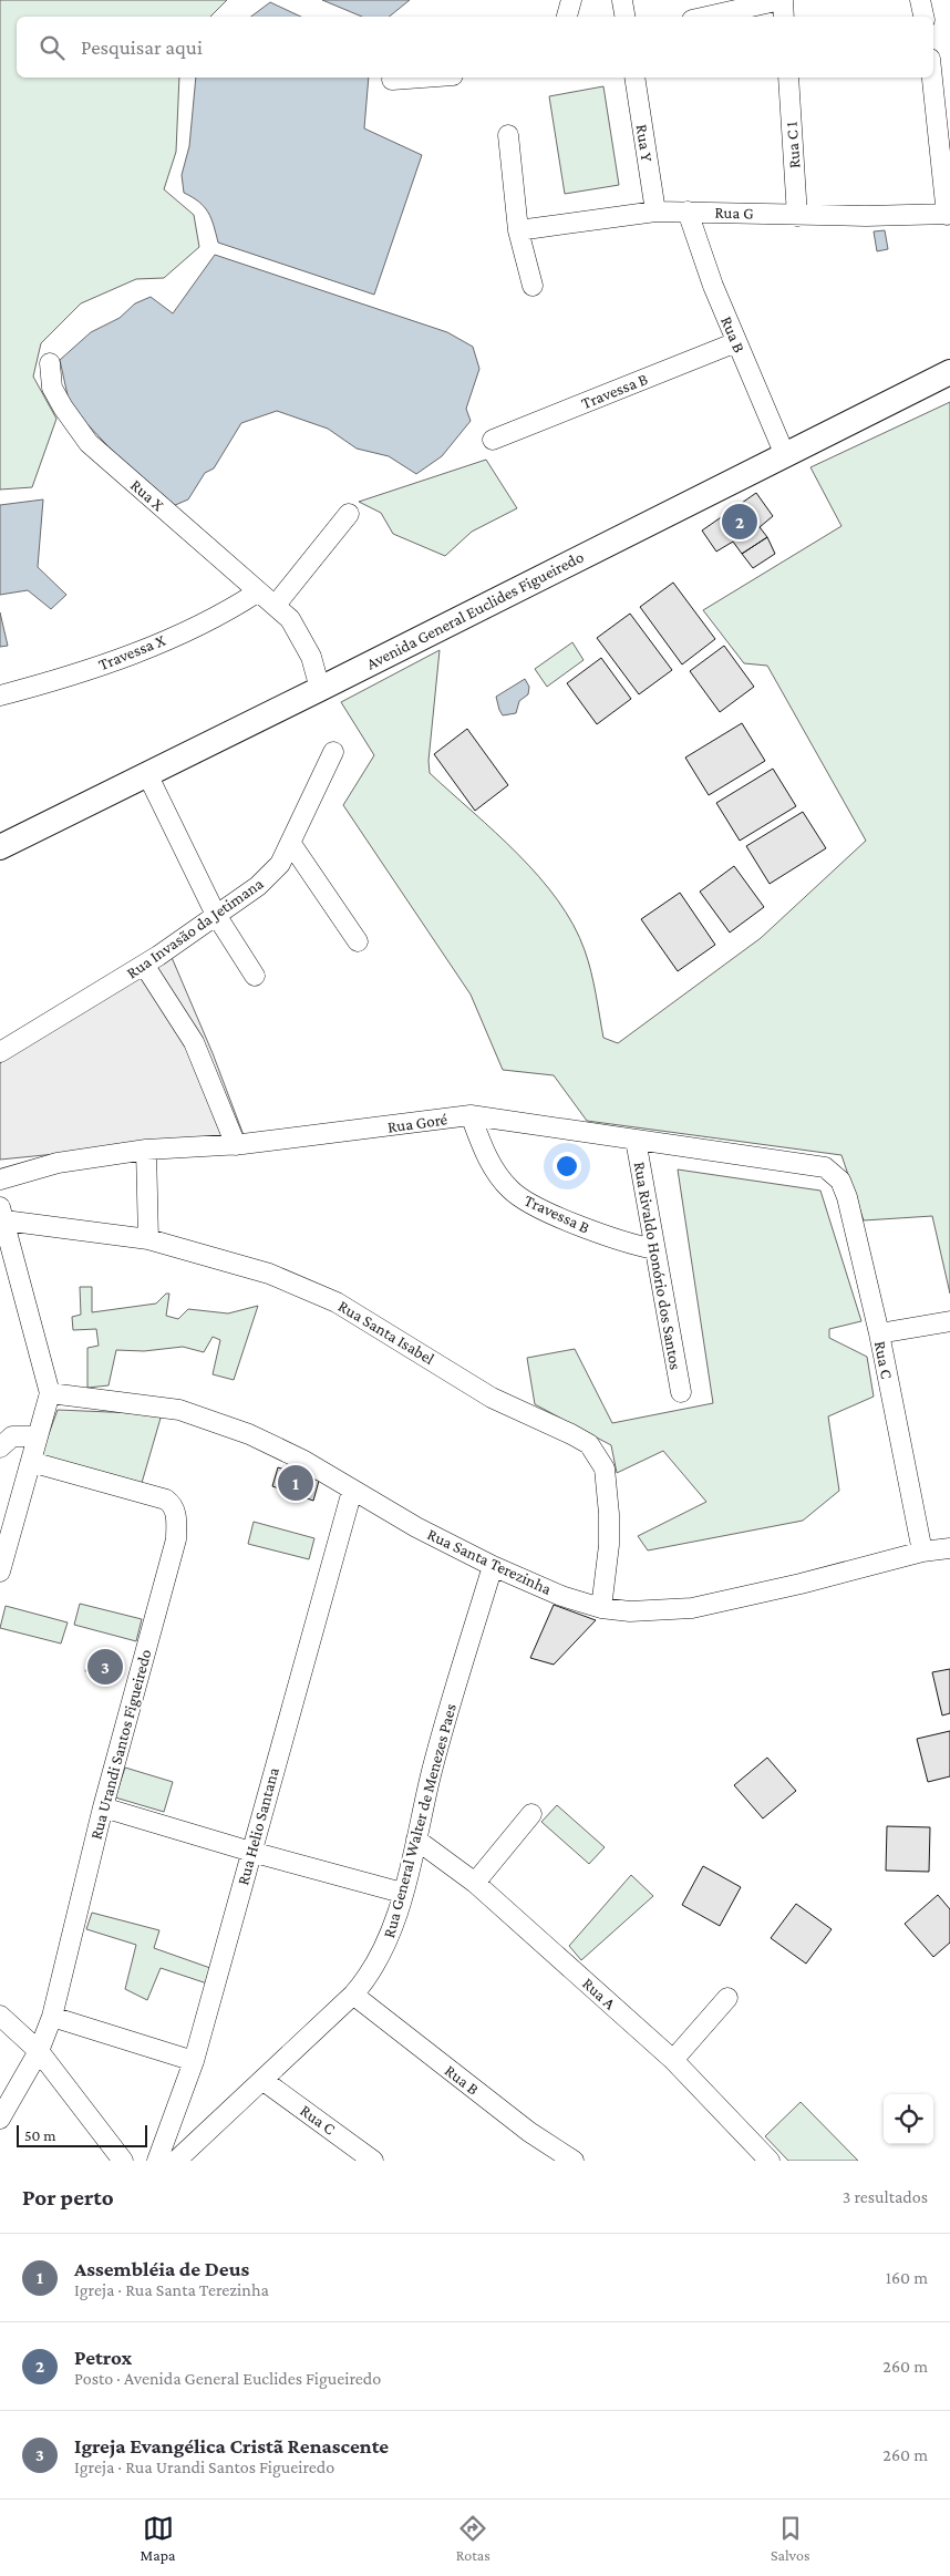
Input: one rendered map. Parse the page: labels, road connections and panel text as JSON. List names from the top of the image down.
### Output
{
  "streets": {
    "main road": ["Avenida General Euclides Figueiredo"],
    "street": [
      "Rua Y",
      "Rua C 1",
      "Rua G",
      "Rua B",
      "Travessa B",
      "Rua X",
      "Travessa X",
      "Rua Invasão da Jetimana",
      "Rua Goré",
      "Rua Rivaldo Honório dos Santos",
      "Rua Santa Isabel",
      "Rua C",
      "Rua Santa Terezinha",
      "Rua Urandi Santos Figueiredo",
      "Rua General Walter de Menezes Paes",
      "Rua Helio Santana",
      "Rua A"
    ]
  },
  "crossings": [
    ["Rua Y", "Rua G"],
    ["Rua C 1", "Rua G"],
    ["Rua G", "Rua B"],
    ["Rua B", "Travessa B"],
    ["Rua B", "Avenida General Euclides Figueiredo"],
    ["Rua B", "Rua General Walter de Menezes Paes"],
    ["Travessa B", "Rua Goré"],
    ["Travessa B", "Rua Rivaldo Honório dos Santos"],
    ["Rua X", "Avenida General Euclides Figueiredo"],
    ["Rua X", "Travessa X"],
    ["Rua Goré", "Rua Rivaldo Honório dos Santos"],
    ["Rua Goré", "Rua C"],
    ["Rua Santa Isabel", "Rua Santa Terezinha"],
    ["Rua C", "Rua Santa Terezinha"],
    ["Rua C", "Rua General Walter de Menezes Paes"],
    ["Rua Santa Terezinha", "Rua General Walter de Menezes Paes"],
    ["Rua Santa Terezinha", "Rua Helio Santana"],
    ["Rua General Walter de Menezes Paes", "Rua Helio Santana"],
    ["Rua General Walter de Menezes Paes", "Rua A"]
  ],
  "scale_bar": "50 m",
  "page": {
    "search": "Pesquisar aqui",
    "pins": ["2", "1", "3"],
    "scale": "50 m",
    "heading": ["Por perto", "3 resultados"],
    "list": [
      {
        "mark": "1",
        "name": "Assembléia de Deus",
        "note": "Igreja · Rua Santa Terezinha",
        "value": "160 m"
      },
      {
        "mark": "2",
        "name": "Petrox",
        "note": "Posto · Avenida General Euclides Figueiredo",
        "value": "260 m"
      },
      {
        "mark": "3",
        "name": "Igreja Evangélica Cristã Renascente",
        "note": "Igreja · Rua Urandi Santos Figueiredo",
        "value": "260 m"
      }
    ],
    "nav": ["Mapa", "Rotas", "Salvos"]
  }
}
